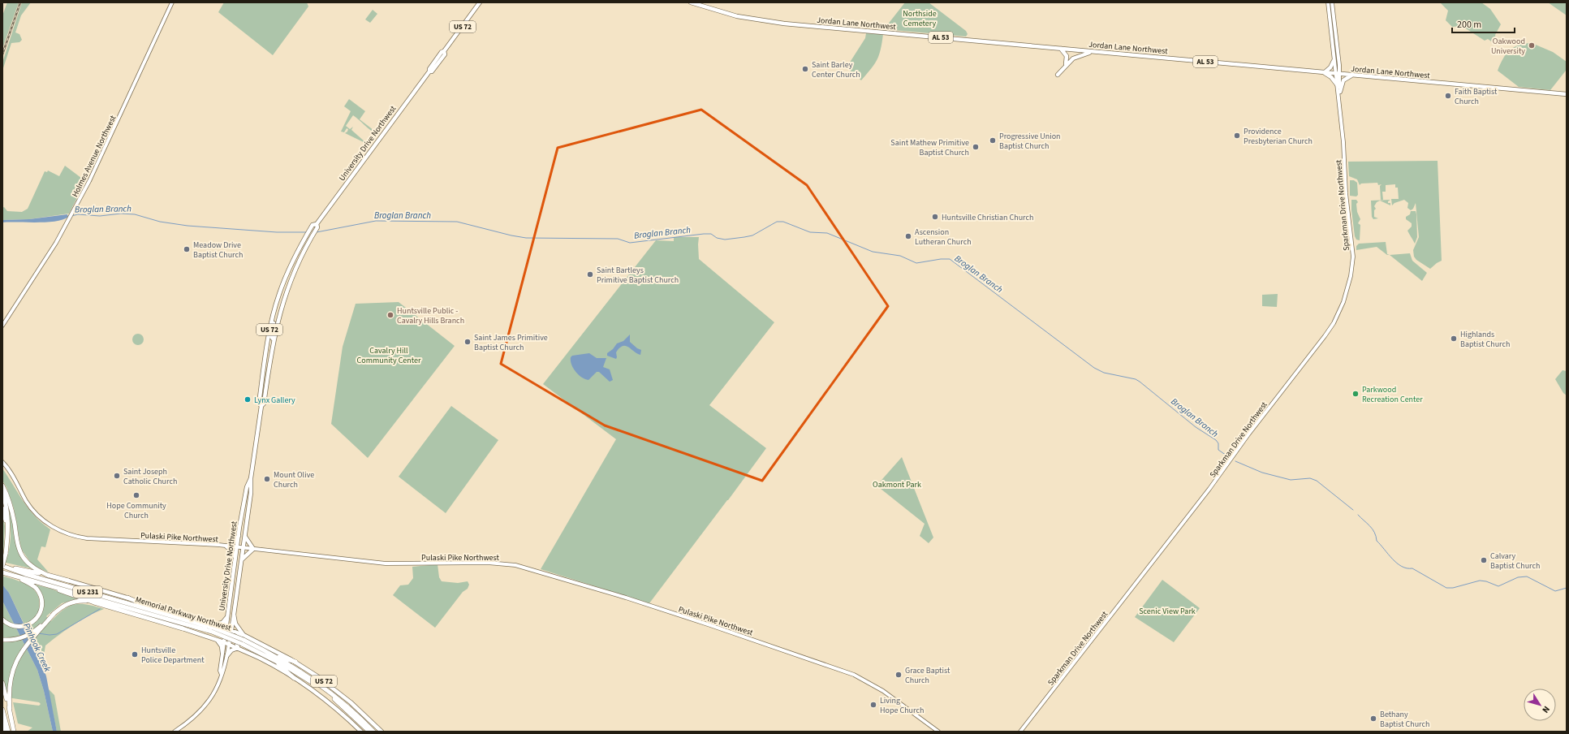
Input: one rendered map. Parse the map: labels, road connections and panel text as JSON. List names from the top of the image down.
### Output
{
  "streets": {
    "highway": ["US 231", "Memorial Parkway Northwest"],
    "main road": [
      "Jordan Lane Northwest",
      "US 72",
      "AL 53",
      "University Drive Northwest",
      "Holmes Avenue Northwest",
      "Sparkman Drive Northwest",
      "Pulaski Pike Northwest"
    ]
  },
  "crossings": [
    ["Jordan Lane Northwest", "Sparkman Drive Northwest"],
    ["US 72", "University Drive Northwest"],
    ["US 72", "Memorial Parkway Northwest"],
    ["University Drive Northwest", "Pulaski Pike Northwest"],
    ["University Drive Northwest", "Memorial Parkway Northwest"]
  ],
  "water": ["Broglan Branch", "Pinhook Creek"],
  "parks": [
    "Northside Cemetery",
    "Cavalry Hill Community Center",
    "Oakmont Park",
    "Scenic View Park"
  ],
  "places": [
    "Oakwood University",
    "Saint Barley Center Church",
    "Faith Baptist Church",
    "Providence Presbyterian Church",
    "Progressive Union Baptist Church",
    "Saint Mathew Primitive Baptist Church",
    "Huntsville Christian Church",
    "Ascension Lutheran Church",
    "Meadow Drive Baptist Church",
    "Saint Bartleys Primitive Baptist Church",
    "Huntsville Public - Cavalry Hills Branch",
    "Highlands Baptist Church",
    "Saint James Primitive Baptist Church",
    "Parkwood Recreation Center",
    "Lynx Gallery",
    "Saint Joseph Catholic Church",
    "Mount Olive Church",
    "Hope Community Church",
    "Calvary Baptist Church",
    "Huntsville Police Department",
    "Grace Baptist Church",
    "Living Hope Church",
    "Bethany Baptist Church"
  ],
  "scale_bar": "200 m",
  "north": "bottom right"
}
